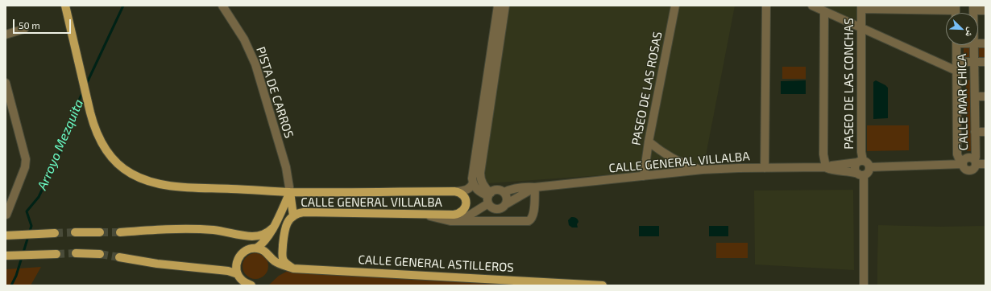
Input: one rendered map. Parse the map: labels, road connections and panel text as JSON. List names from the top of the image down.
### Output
{
  "streets": {
    "main road": ["CALLE GENERAL VILLALBA", "CALLE GENERAL ASTILLEROS"],
    "street": [
      "PASEO DE LAS CONCHAS",
      "PASEO DE LAS ROSAS",
      "PISTA DE CARROS",
      "CALLE MAR CHICA"
    ]
  },
  "crossings": [
    ["PASEO DE LAS CONCHAS", "CALLE GENERAL VILLALBA"],
    ["PASEO DE LAS ROSAS", "CALLE GENERAL VILLALBA"],
    ["CALLE GENERAL VILLALBA", "CALLE GENERAL ASTILLEROS"]
  ],
  "water": ["Arroyo Mezquita"],
  "scale_bar": "50 m",
  "north": "bottom right"
}
